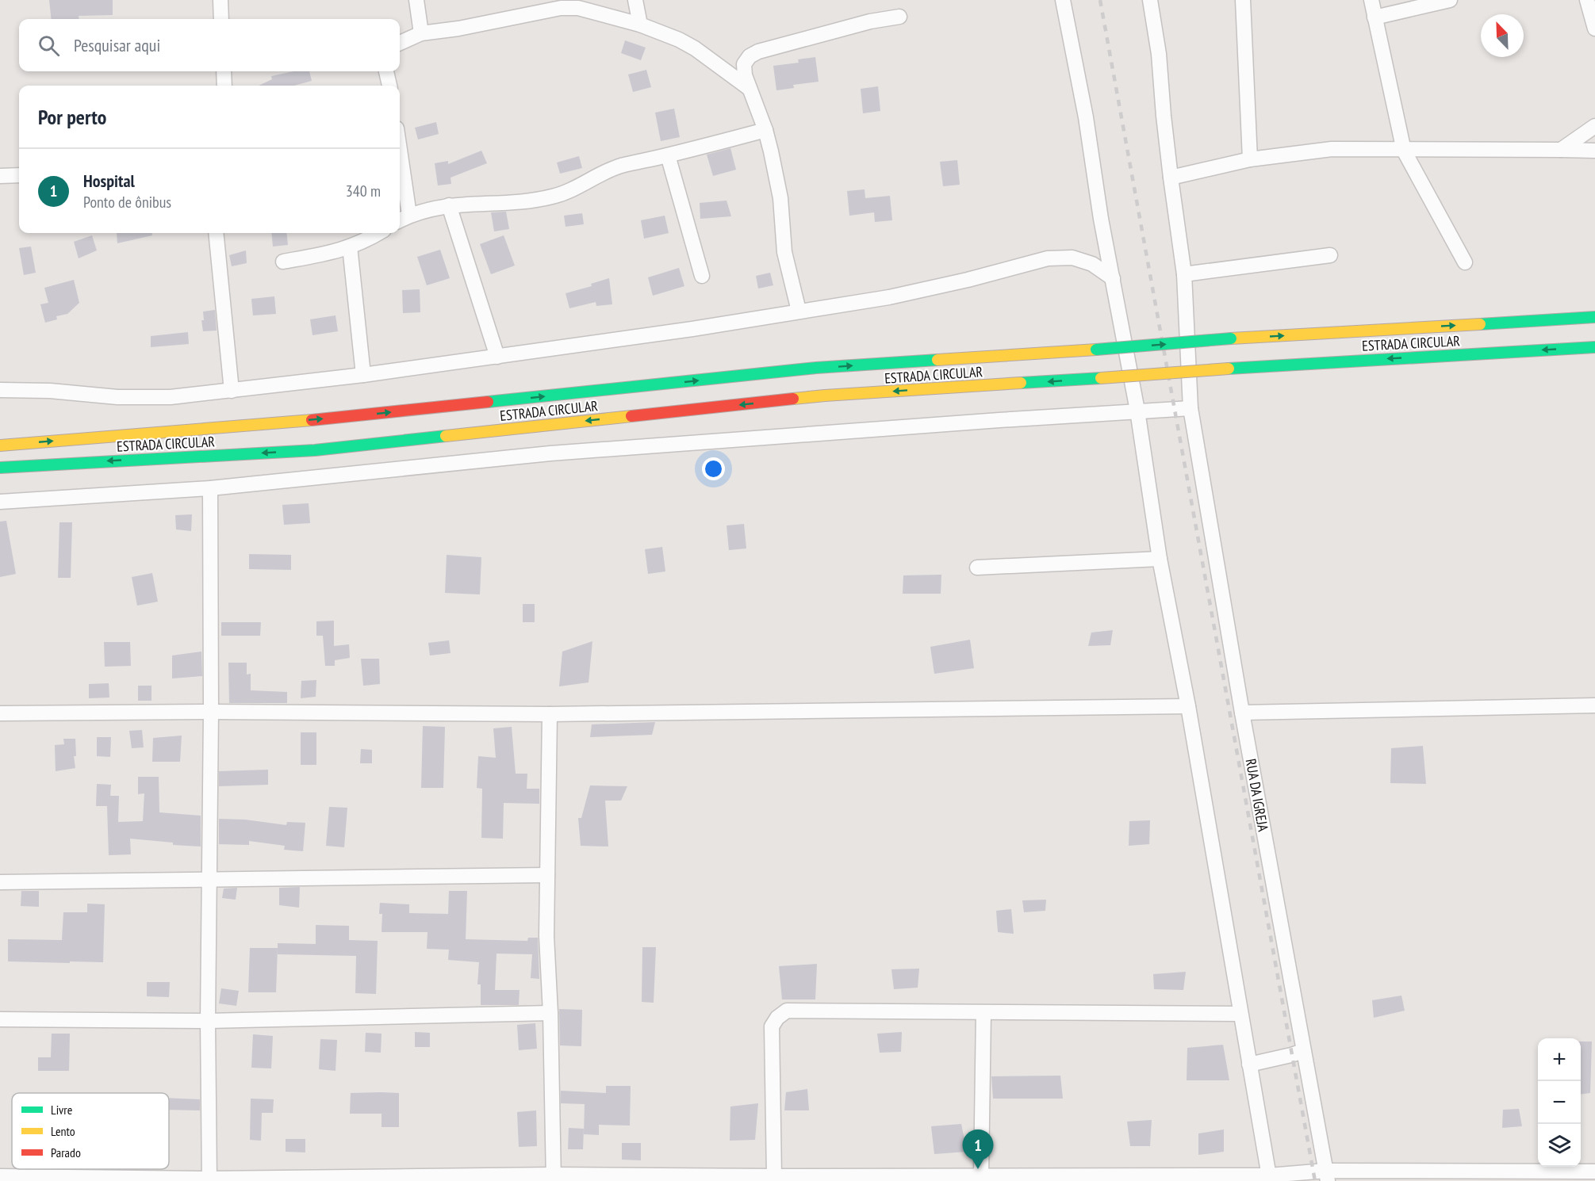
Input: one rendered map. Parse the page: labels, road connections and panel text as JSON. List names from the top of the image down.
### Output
{
  "streets": {
    "main road": ["ESTRADA CIRCULAR"],
    "street": ["RUA DA IGREJA"]
  },
  "legend": ["Livre", "Lento", "Parado"],
  "north": "top left",
  "page": {
    "search": "Pesquisar aqui",
    "heading": "Por perto",
    "list": [
      {
        "mark": "1",
        "name": "Hospital",
        "note": "Ponto de ônibus",
        "value": "340 m"
      }
    ],
    "map_buttons": ["+", "−"],
    "pins": "1"
  }
}
